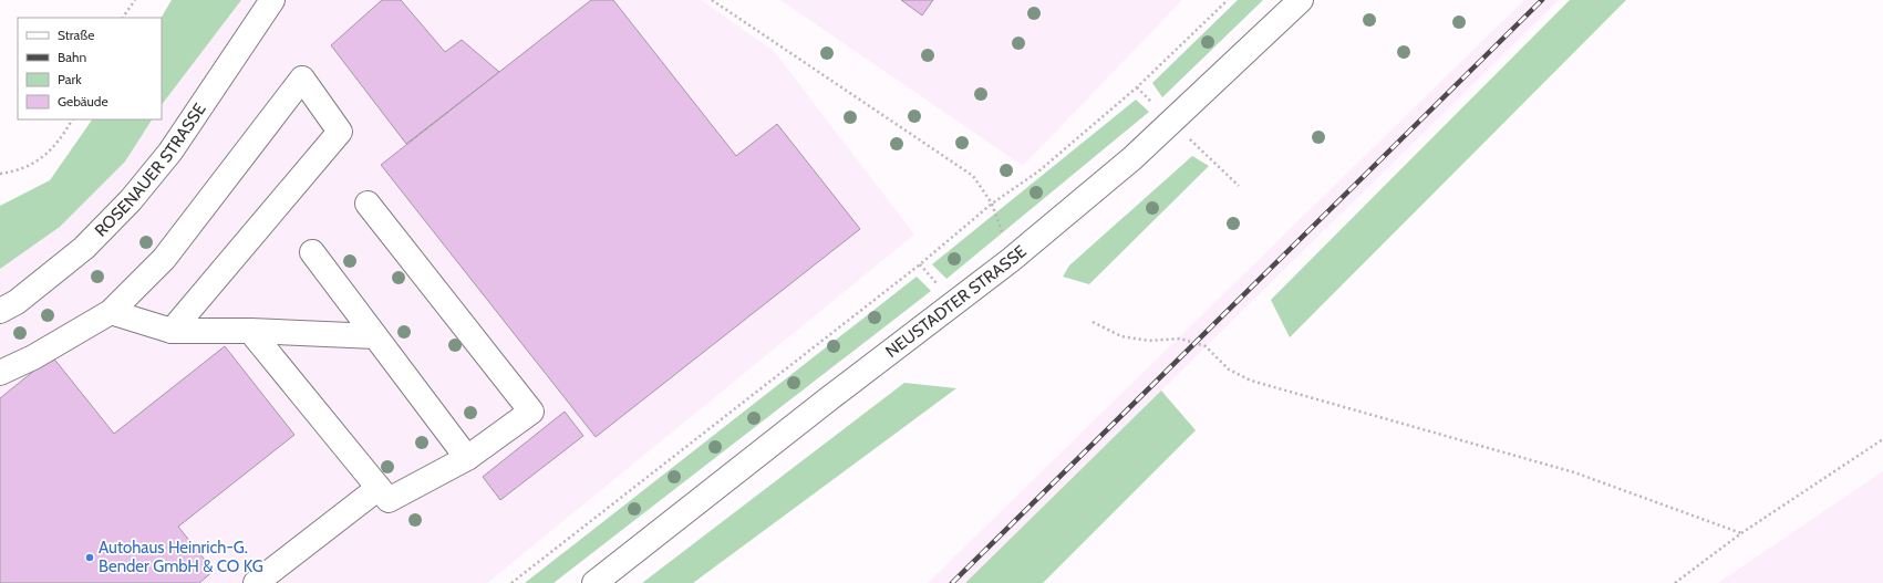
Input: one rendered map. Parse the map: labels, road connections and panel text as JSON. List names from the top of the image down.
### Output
{
  "streets": {
    "street": ["ROSENAUER STRASSE", "NEUSTADTER STRASSE"]
  },
  "places": ["Autohaus Heinrich-G. Bender GmbH & CO KG"],
  "legend": [
    "Straße",
    "Bahn",
    "Park",
    "Gebäude"
  ]
}
